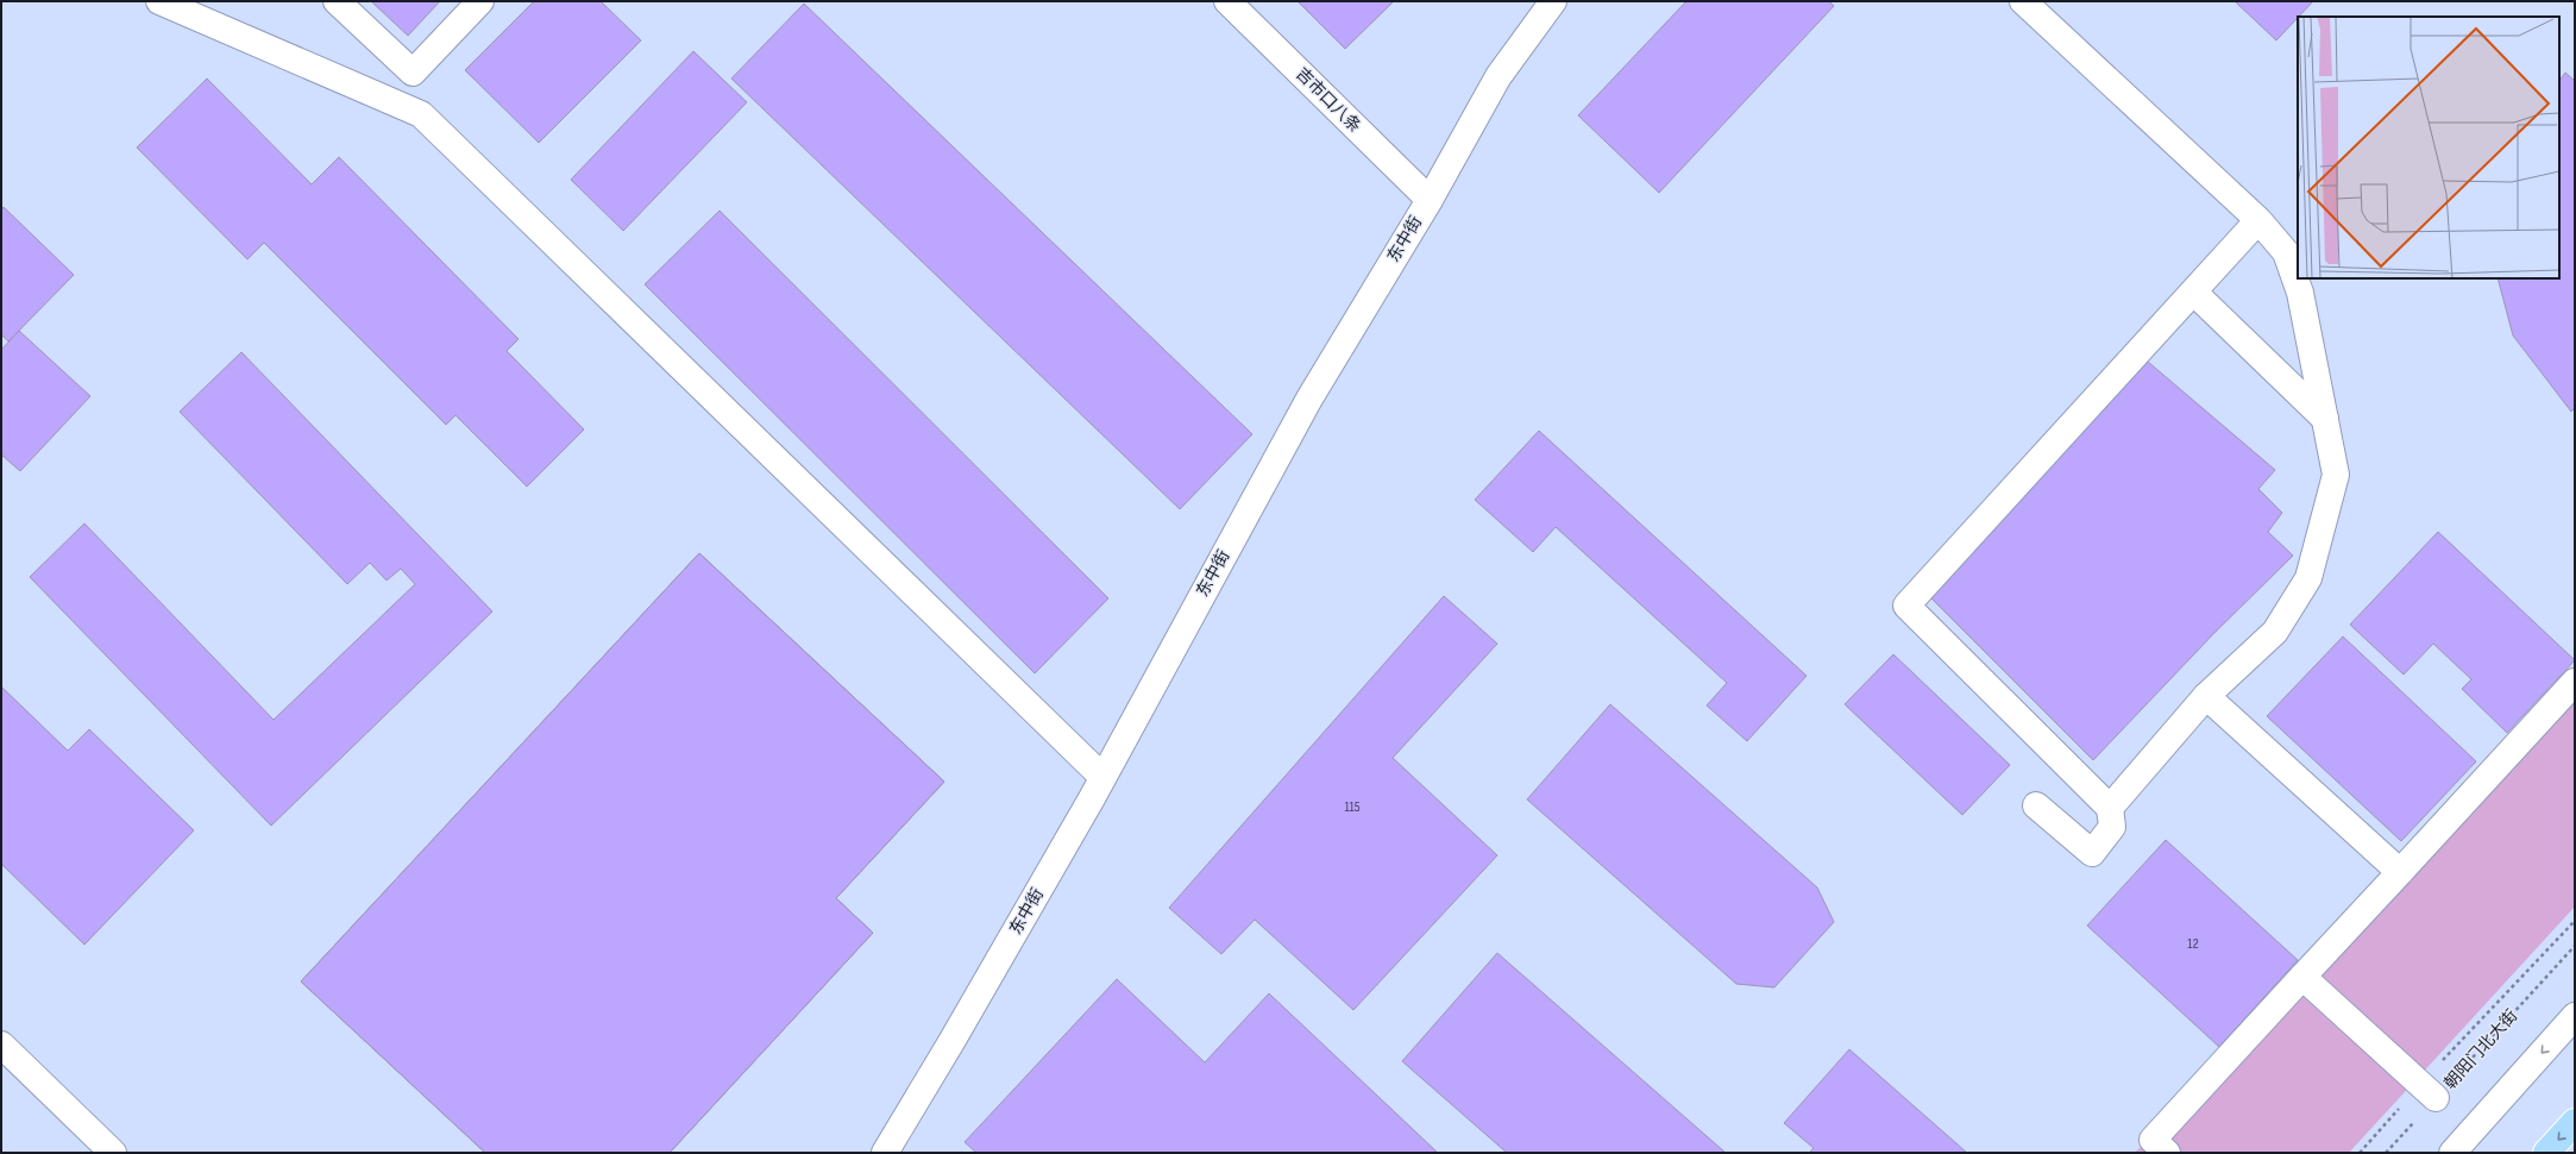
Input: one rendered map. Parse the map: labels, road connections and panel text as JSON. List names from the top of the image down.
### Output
{
  "streets": {
    "street": ["吉市口八条", "东中街"],
    "path": ["朝阳门北大街"]
  },
  "crossings": [
    ["吉市口八条", "东中街"]
  ],
  "house_numbers": ["115", "12"]
}
